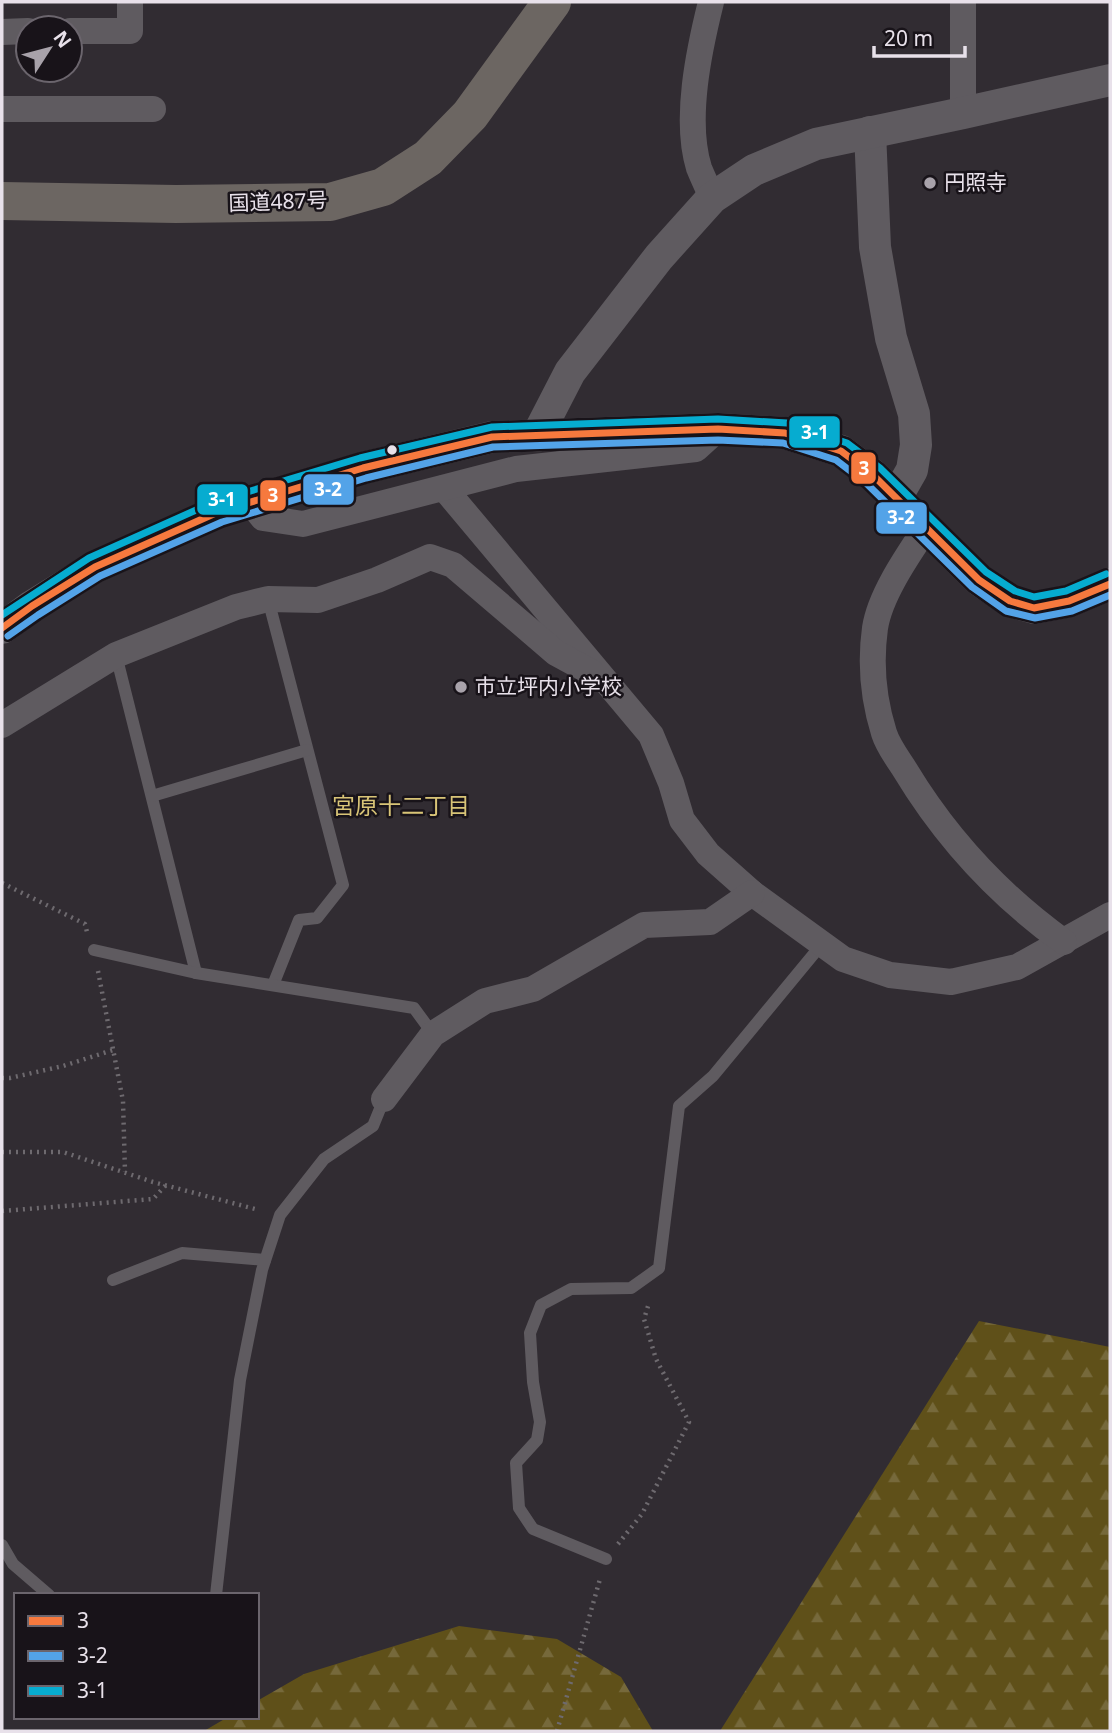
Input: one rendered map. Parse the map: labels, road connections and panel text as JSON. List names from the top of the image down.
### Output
{
  "streets": {
    "highway": ["国道487号"]
  },
  "districts": ["宮原十二丁目"],
  "places": ["円照寺", "市立坪内小学校"],
  "lines": ["transit line 3-1", "transit line 3", "transit line 3-2"],
  "legend": ["3", "3-2", "3-1"],
  "scale_bar": "20 m",
  "north": "top right"
}
